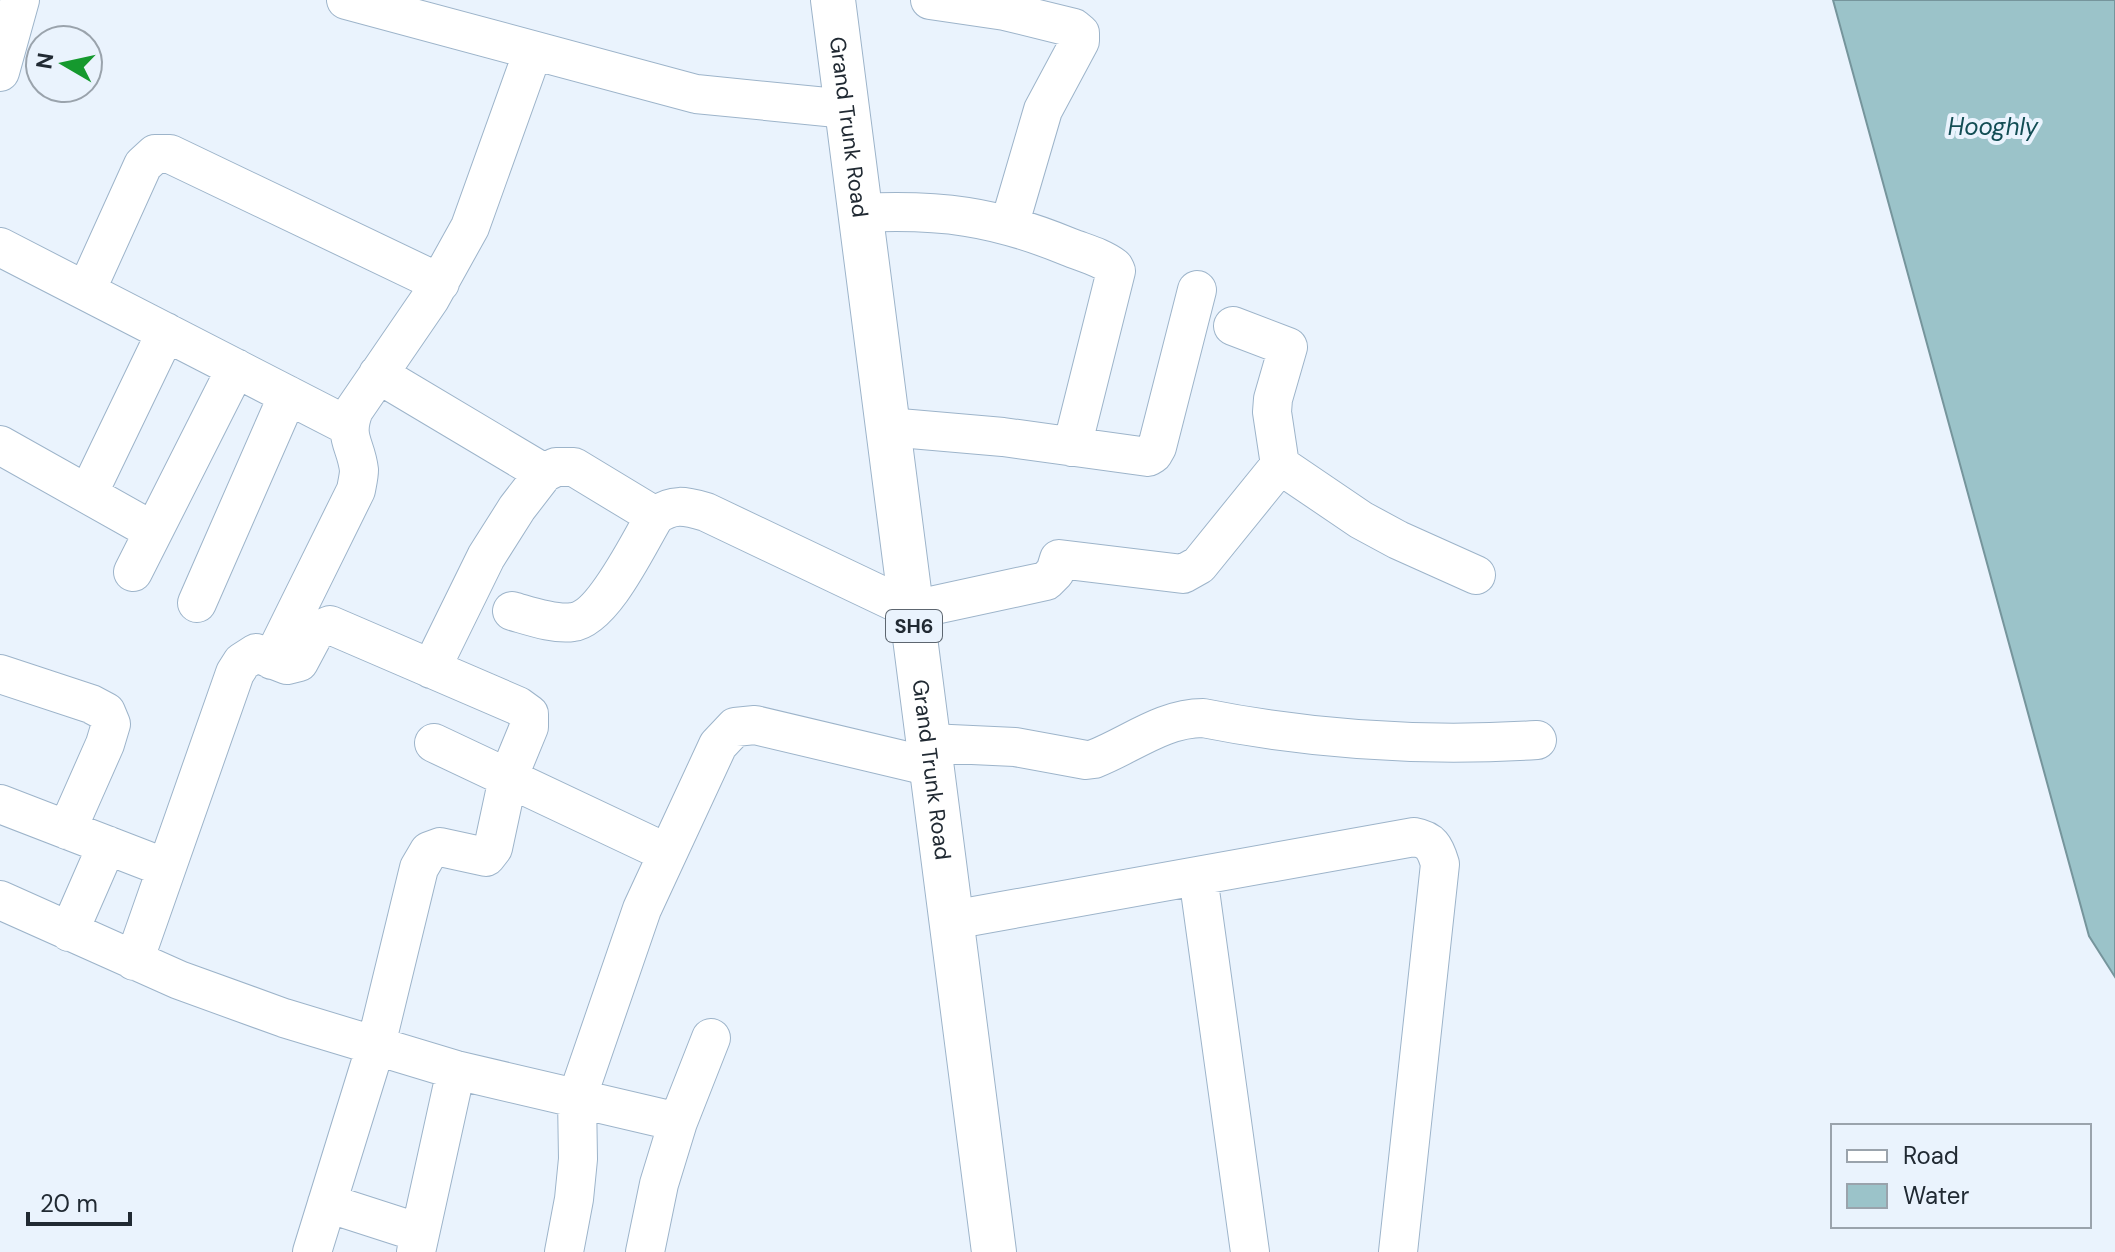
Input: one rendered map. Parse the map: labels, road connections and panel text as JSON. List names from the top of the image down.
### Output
{
  "streets": {
    "main road": ["Grand Trunk Road", "SH6"]
  },
  "water": ["Hooghly"],
  "legend": ["Road", "Water"],
  "scale_bar": "20 m",
  "north": "left"
}
